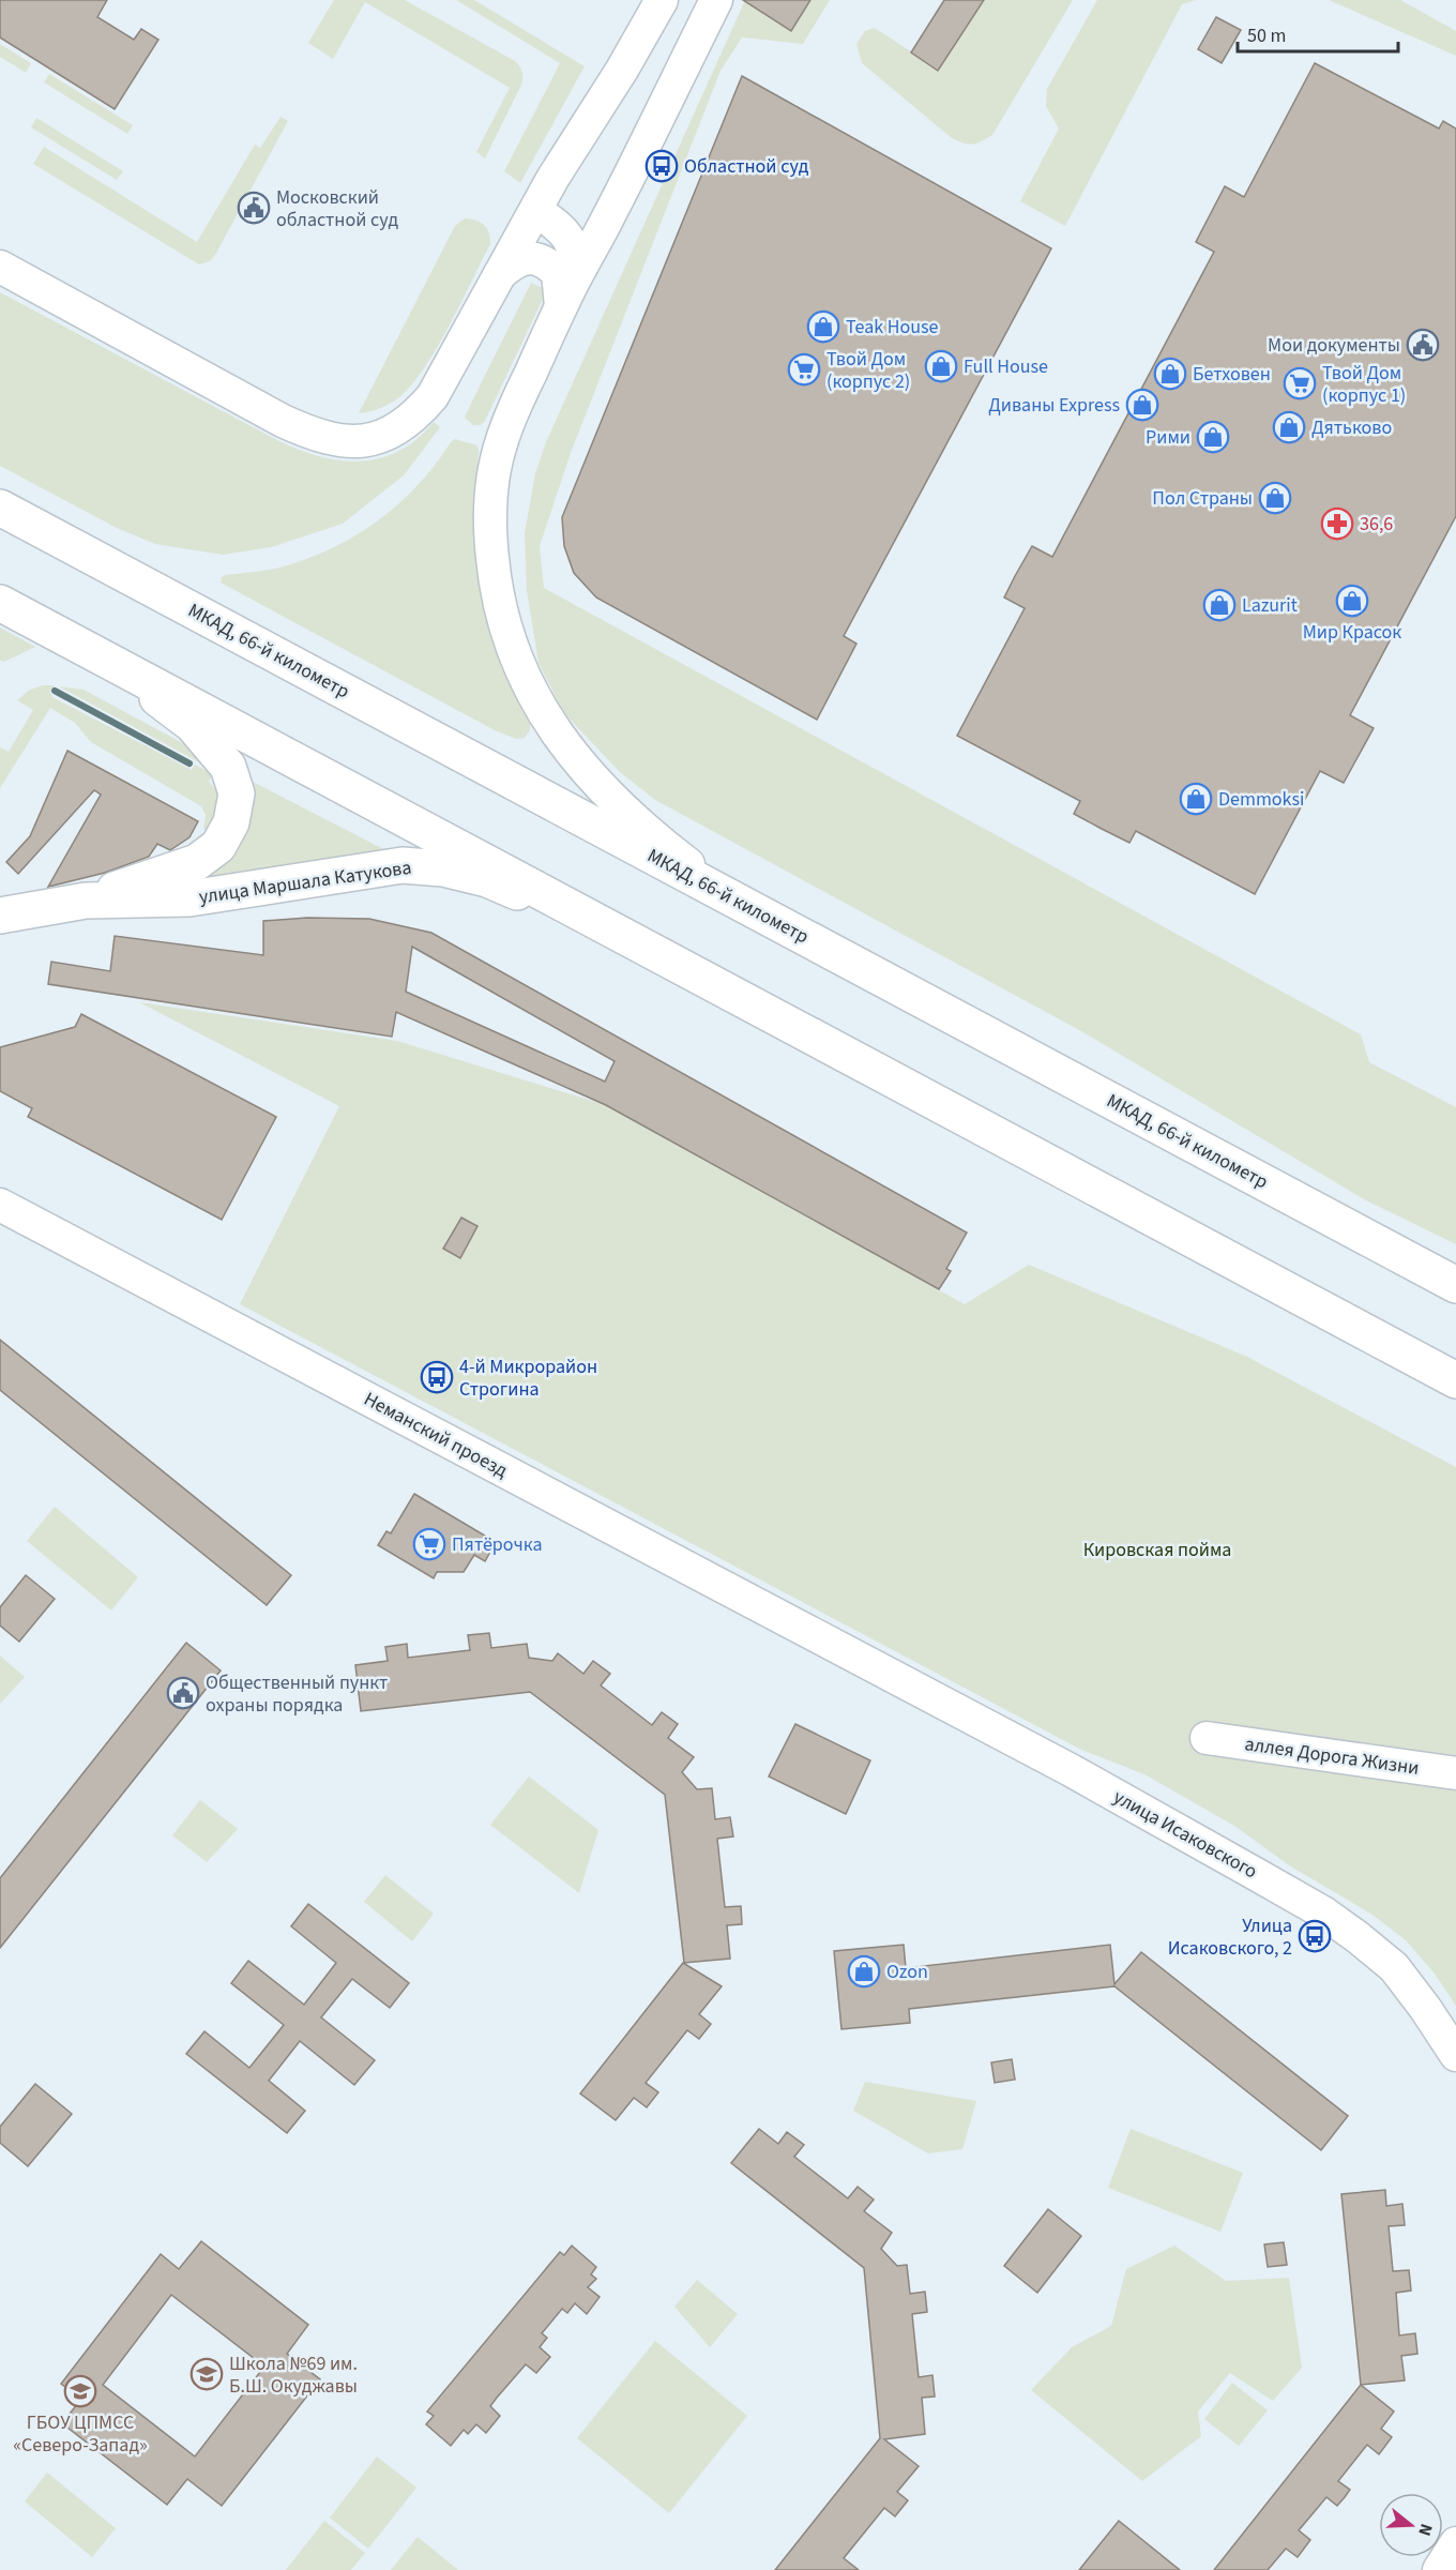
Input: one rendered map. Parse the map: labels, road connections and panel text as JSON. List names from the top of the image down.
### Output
{
  "streets": {
    "main road": ["МКАД, 66-й километр", "улица Маршала Катукова"],
    "street": ["Неманский проезд", "аллея Дорога Жизни", "улица Исаковского"]
  },
  "crossings": [
    ["Неманский проезд", "улица Исаковского"]
  ],
  "parks": ["Кировская пойма"],
  "places": {
    "bus stop": ["Областной суд", "4-й Микрорайон Строгина", "Улица Исаковского, 2"],
    "public building": ["Московский областной суд", "Мои документы", "Общественный пункт охраны порядка"],
    "shop": [
      "Teak House",
      "Full House",
      "Бетховен",
      "Диваны Express",
      "Дятьково",
      "Рими",
      "Пол Страны",
      "Мир Красок",
      "Lazurit",
      "Demmoksi",
      "Ozon"
    ],
    "supermarket": ["Твой Дом (корпус 2)", "Твой Дом (корпус 1)", "Пятёрочка"],
    "pharmacy": ["36,6"],
    "school or university": ["Школа №69 им. Б.Ш. Окуджавы", "ГБОУ ЦПМСС «Северо-Запад»"]
  },
  "scale_bar": "50 m",
  "north": "right"
}
